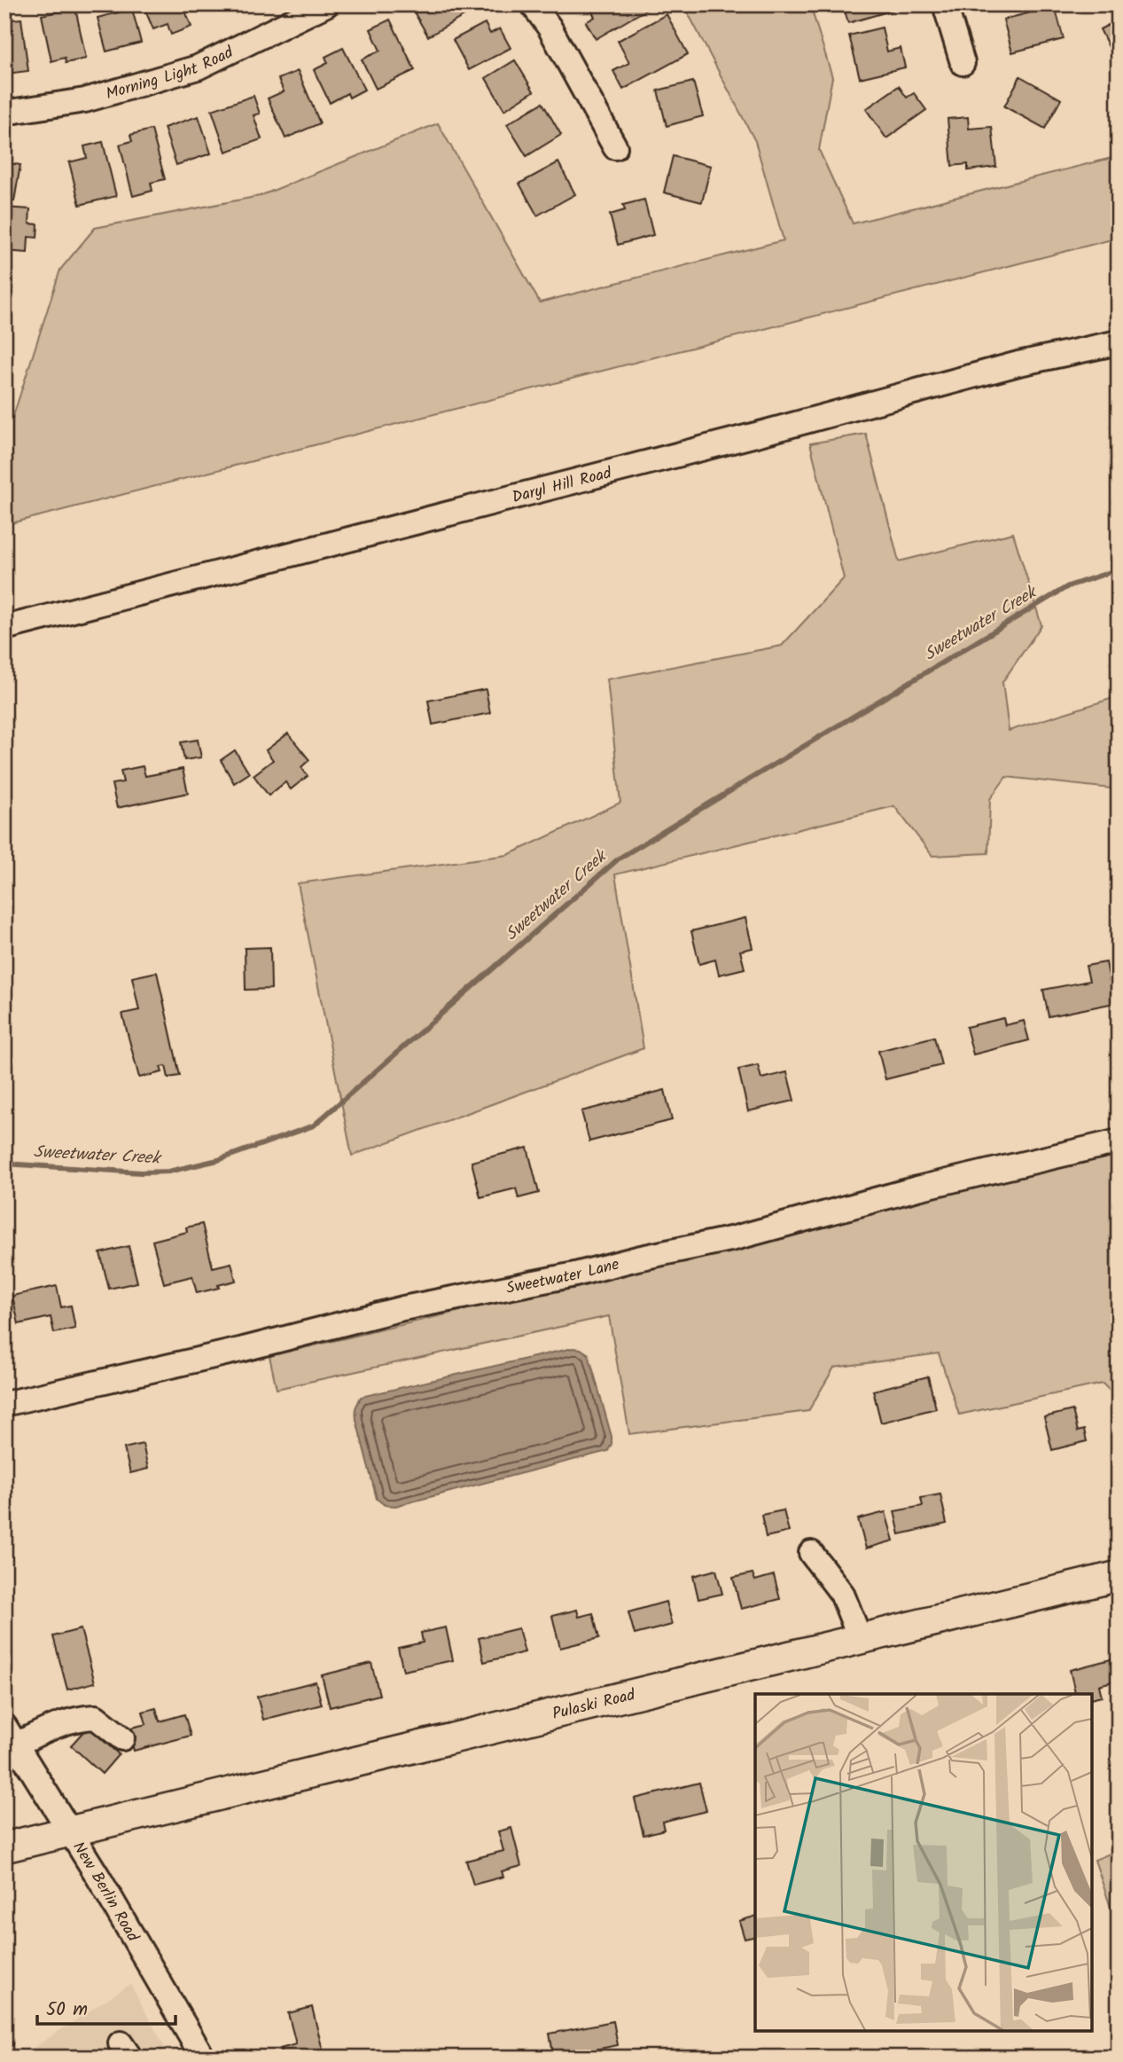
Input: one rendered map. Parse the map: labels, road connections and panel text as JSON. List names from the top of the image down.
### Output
{
  "streets": {
    "main road": ["Pulaski Road"],
    "street": [
      "Morning Light Road",
      "Daryl Hill Road",
      "Sweetwater Lane",
      "New Berlin Road"
    ]
  },
  "crossings": [
    ["Pulaski Road", "New Berlin Road"]
  ],
  "water": ["Sweetwater Creek"],
  "scale_bar": "50 m"
}
